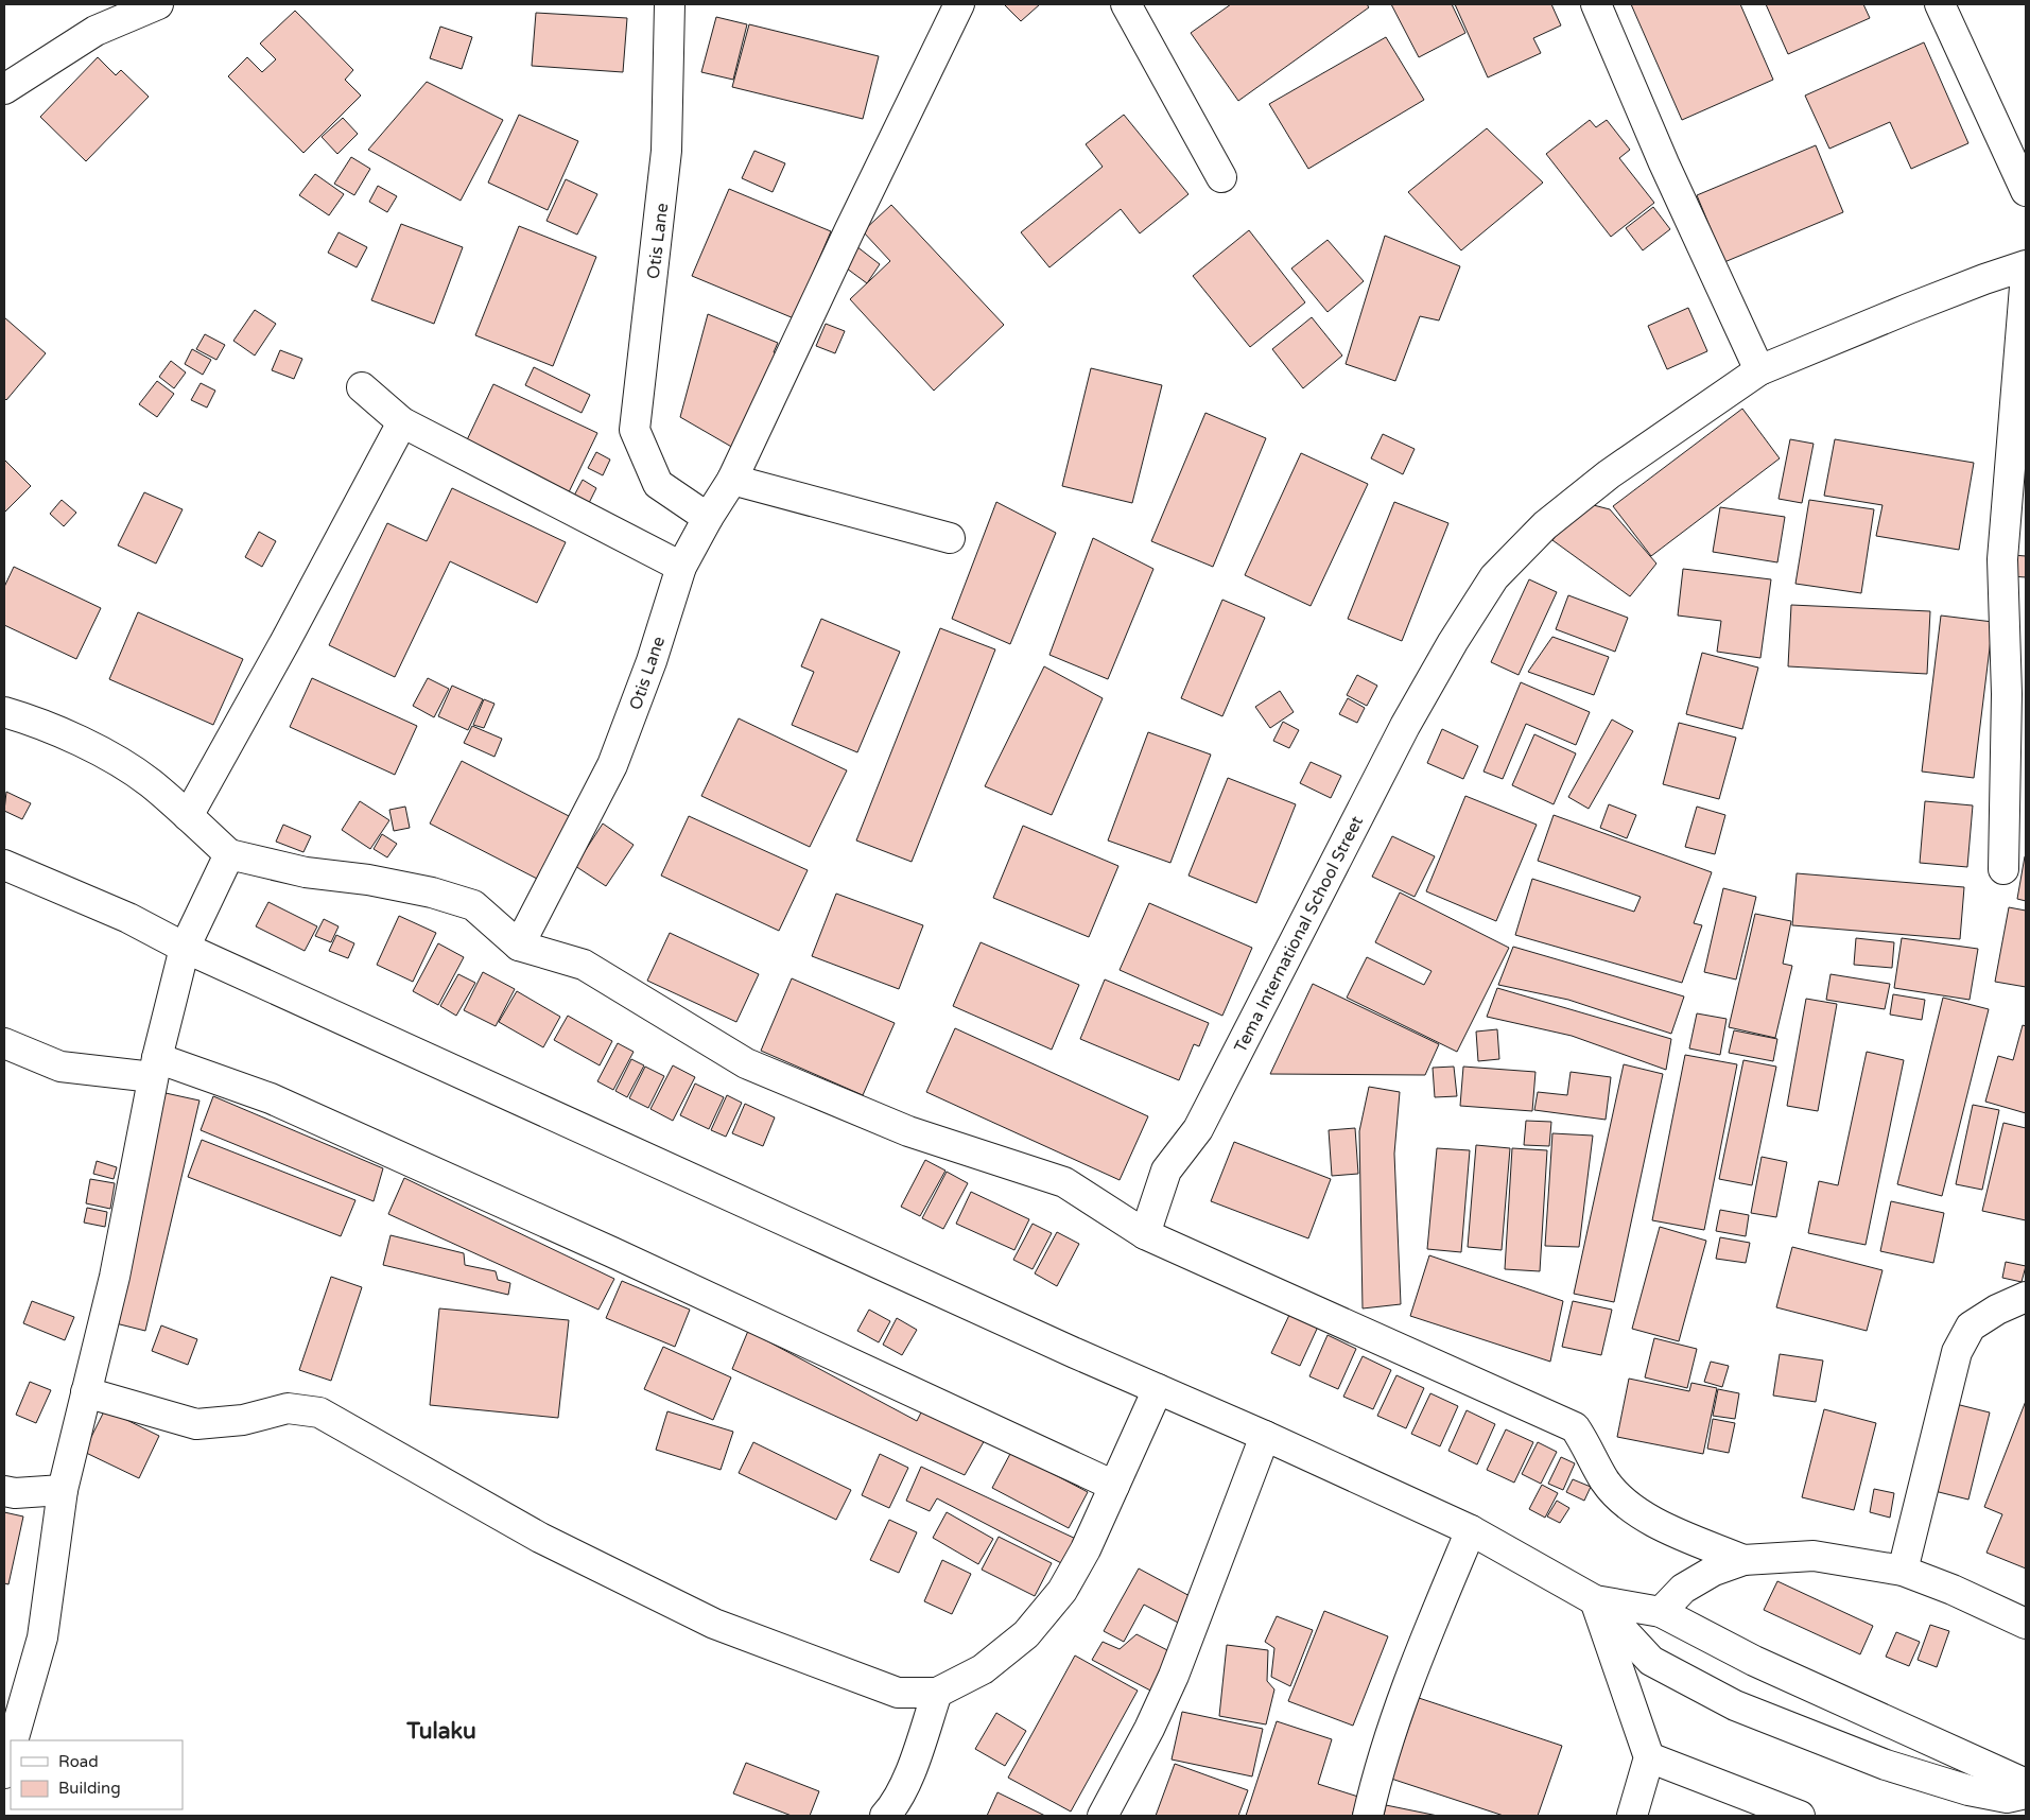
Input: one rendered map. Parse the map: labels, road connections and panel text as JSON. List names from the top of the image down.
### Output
{
  "streets": {
    "main road": ["Otis Lane", "Tema International School Street"]
  },
  "districts": ["Tulaku"],
  "legend": ["Road", "Building"]
}
